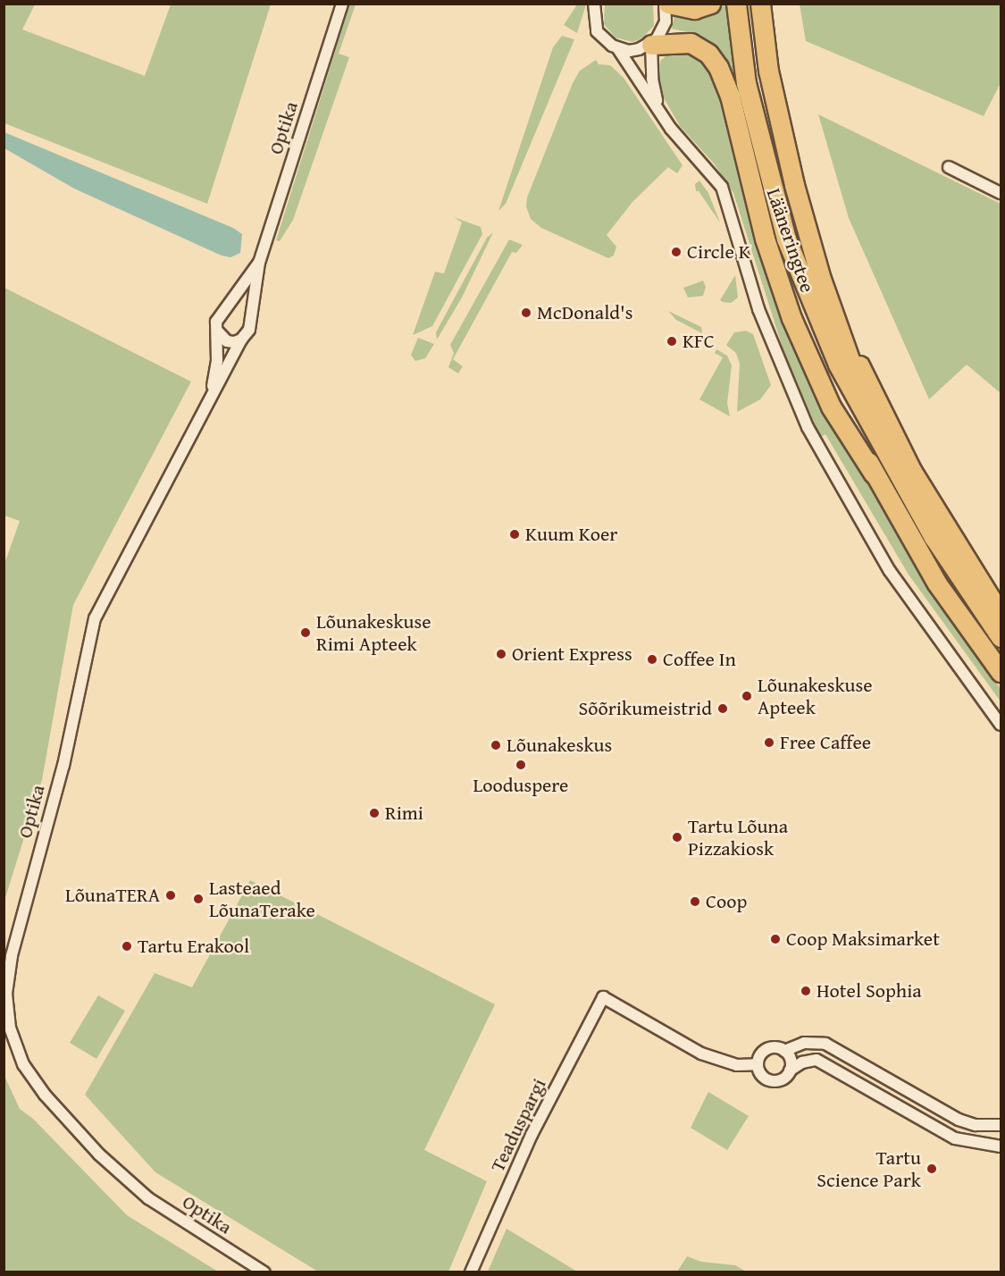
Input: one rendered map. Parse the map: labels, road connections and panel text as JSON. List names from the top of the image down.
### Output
{
  "streets": {
    "highway": ["Lääneringtee"],
    "street": ["Optika", "Teaduspargi"]
  },
  "places": [
    "Circle K",
    "McDonald's",
    "KFC",
    "Kuum Koer",
    "Lõunakeskuse Rimi Apteek",
    "Orient Express",
    "Coffee In",
    "Lõunakeskuse Apteek",
    "Sõõrikumeistrid",
    "Free Caffee",
    "Lõunakeskus",
    "Looduspere",
    "Rimi",
    "Tartu Lõuna Pizzakiosk",
    "LõunaTERA",
    "Lasteaed LõunaTerake",
    "Coop",
    "Coop Maksimarket",
    "Tartu Erakool",
    "Hotel Sophia",
    "Tartu Science Park"
  ]
}
